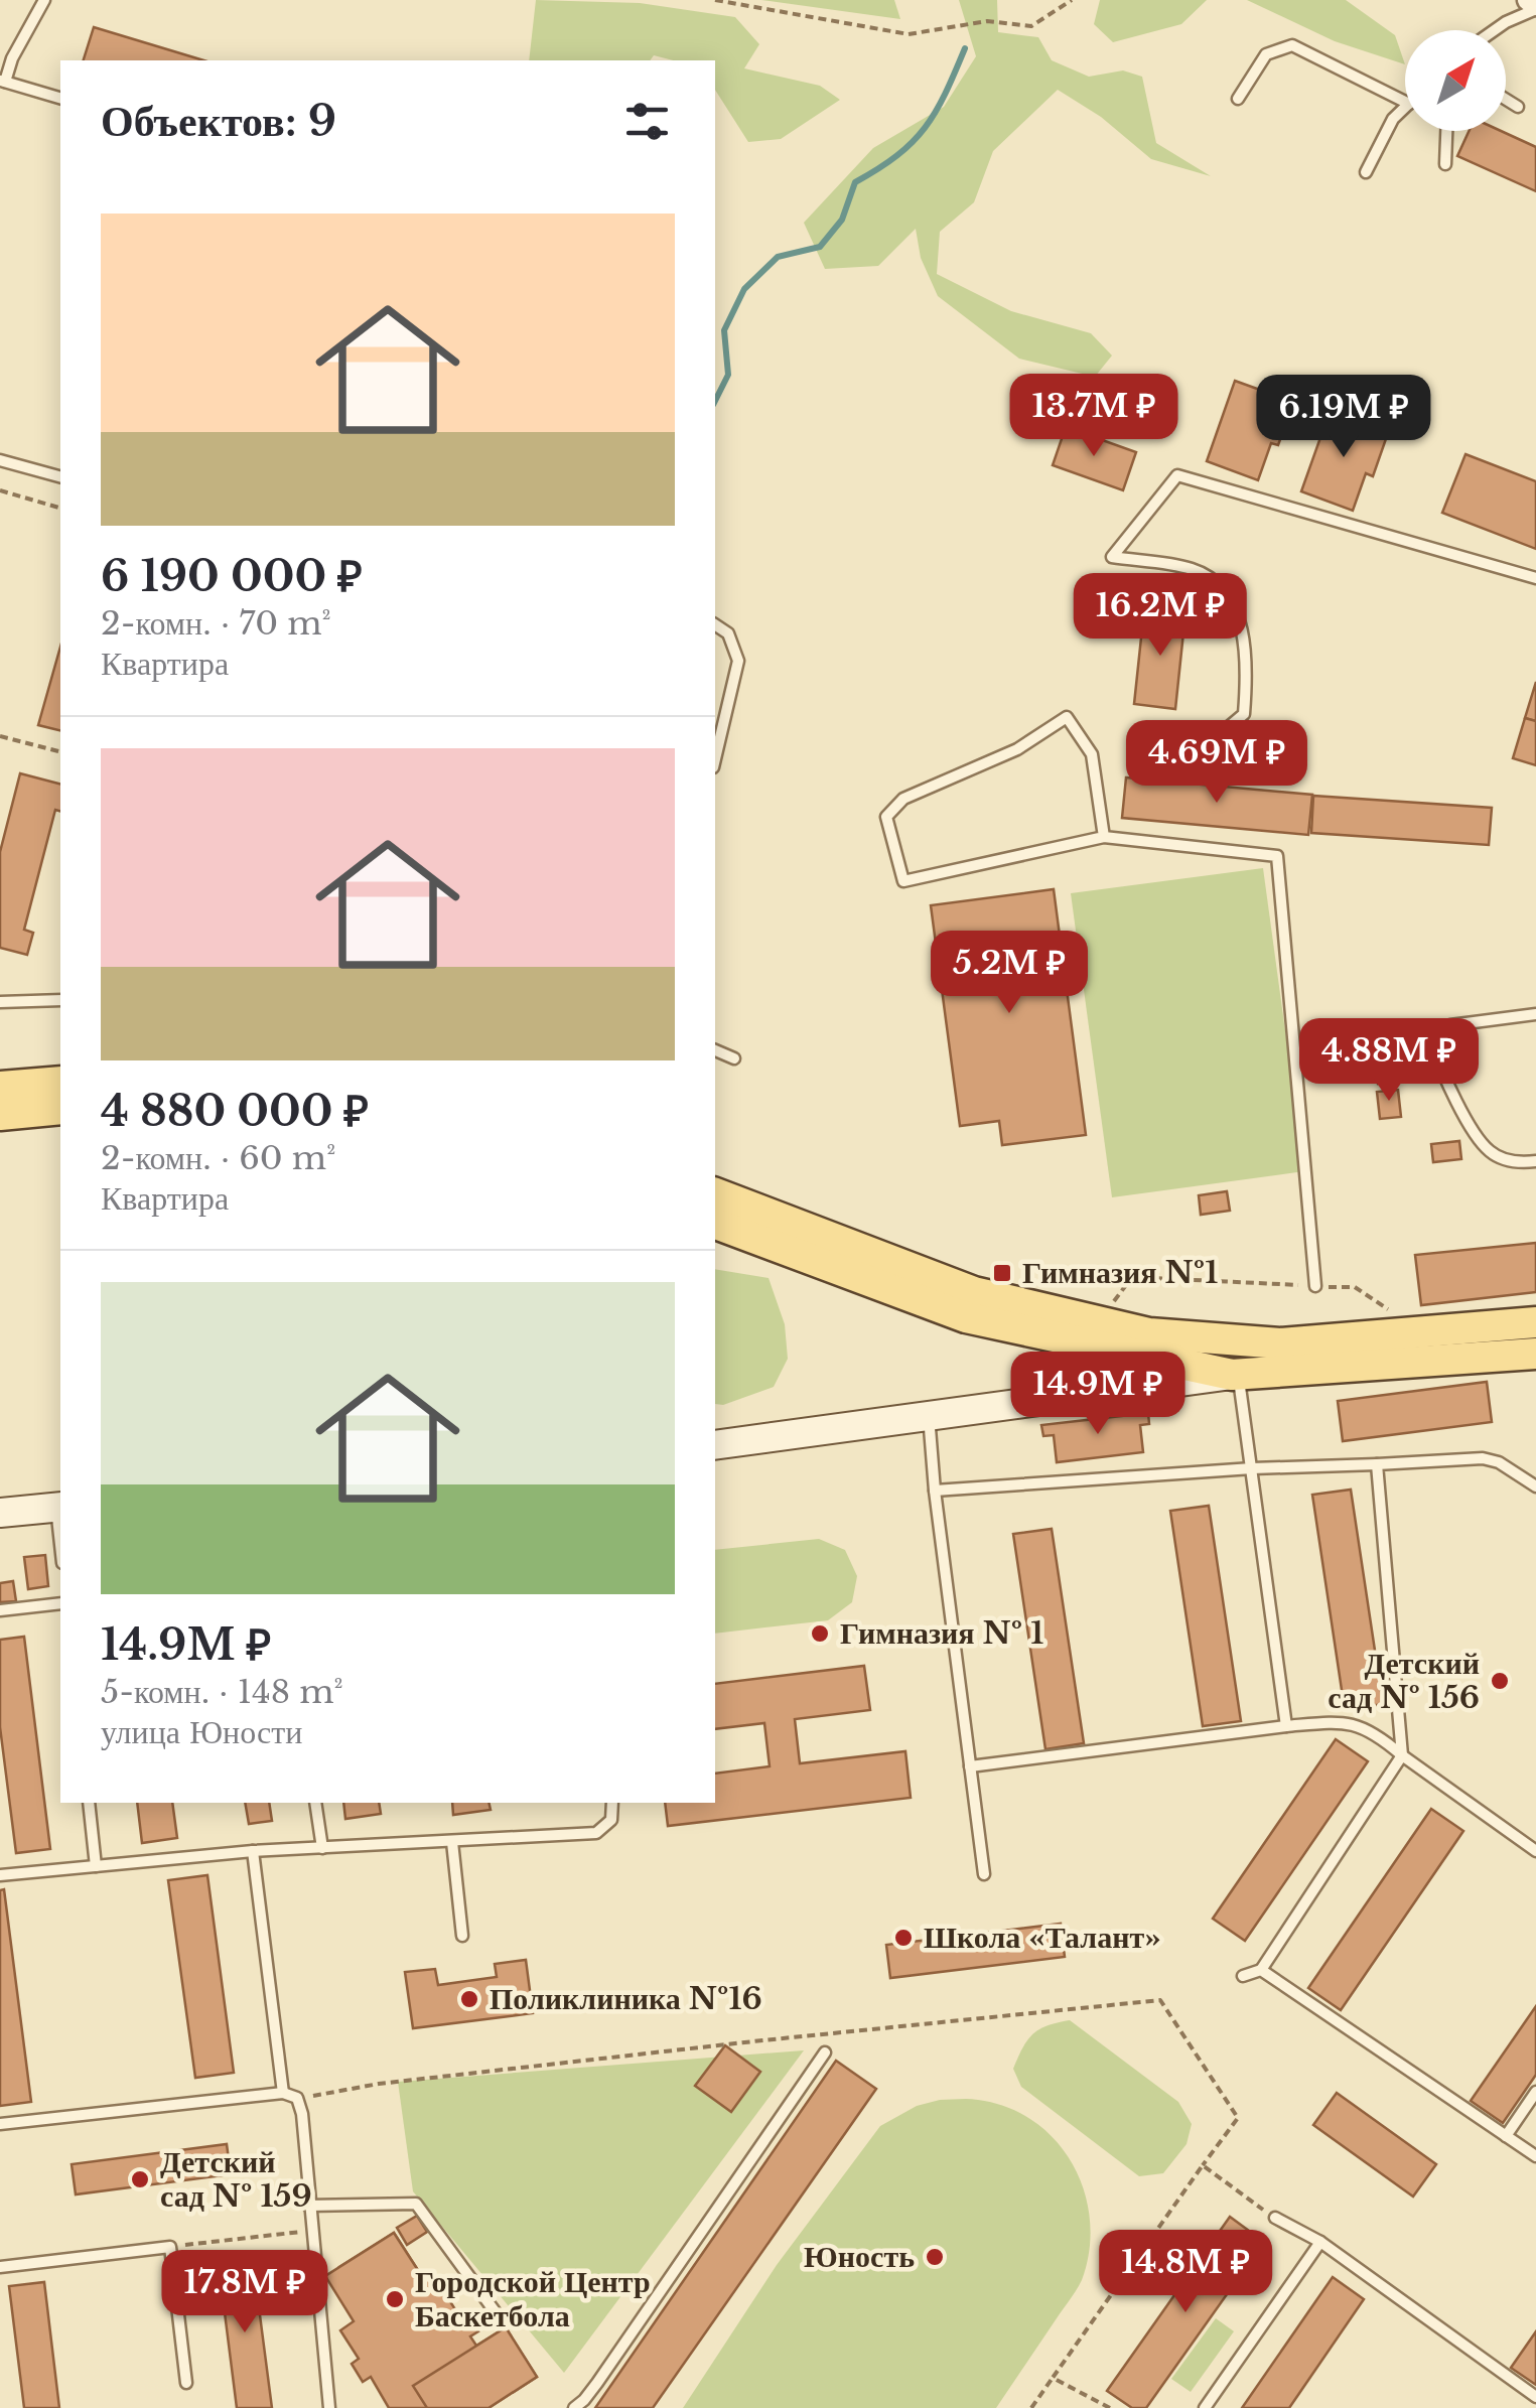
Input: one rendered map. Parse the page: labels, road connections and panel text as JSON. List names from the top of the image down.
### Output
{
  "places": {
    "transit": ["Гимназия №1"],
    "other": [
      "Гимназия № 1",
      "Детский сад № 156",
      "Школа «Талант»",
      "Поликлиника №16",
      "Детский сад № 159",
      "Юность",
      "Городской Центр Баскетбола"
    ]
  },
  "north": "top right",
  "page": {
    "heading": "Объектов: 9",
    "list": [
      {
        "name": "6 190 000 ₽",
        "note": "2-комн. · 70 m² · Квартира"
      },
      {
        "name": "4 880 000 ₽",
        "note": "2-комн. · 60 m² · Квартира"
      },
      {
        "name": "14.9M ₽",
        "note": "5-комн. · 148 m² · улица Юности"
      }
    ],
    "price": [
      "13.7M ₽",
      "6.19M ₽",
      "16.2M ₽",
      "4.69M ₽",
      "5.2M ₽",
      "4.88M ₽",
      "14.9M ₽",
      "14.8M ₽",
      "17.8M ₽"
    ]
  }
}
